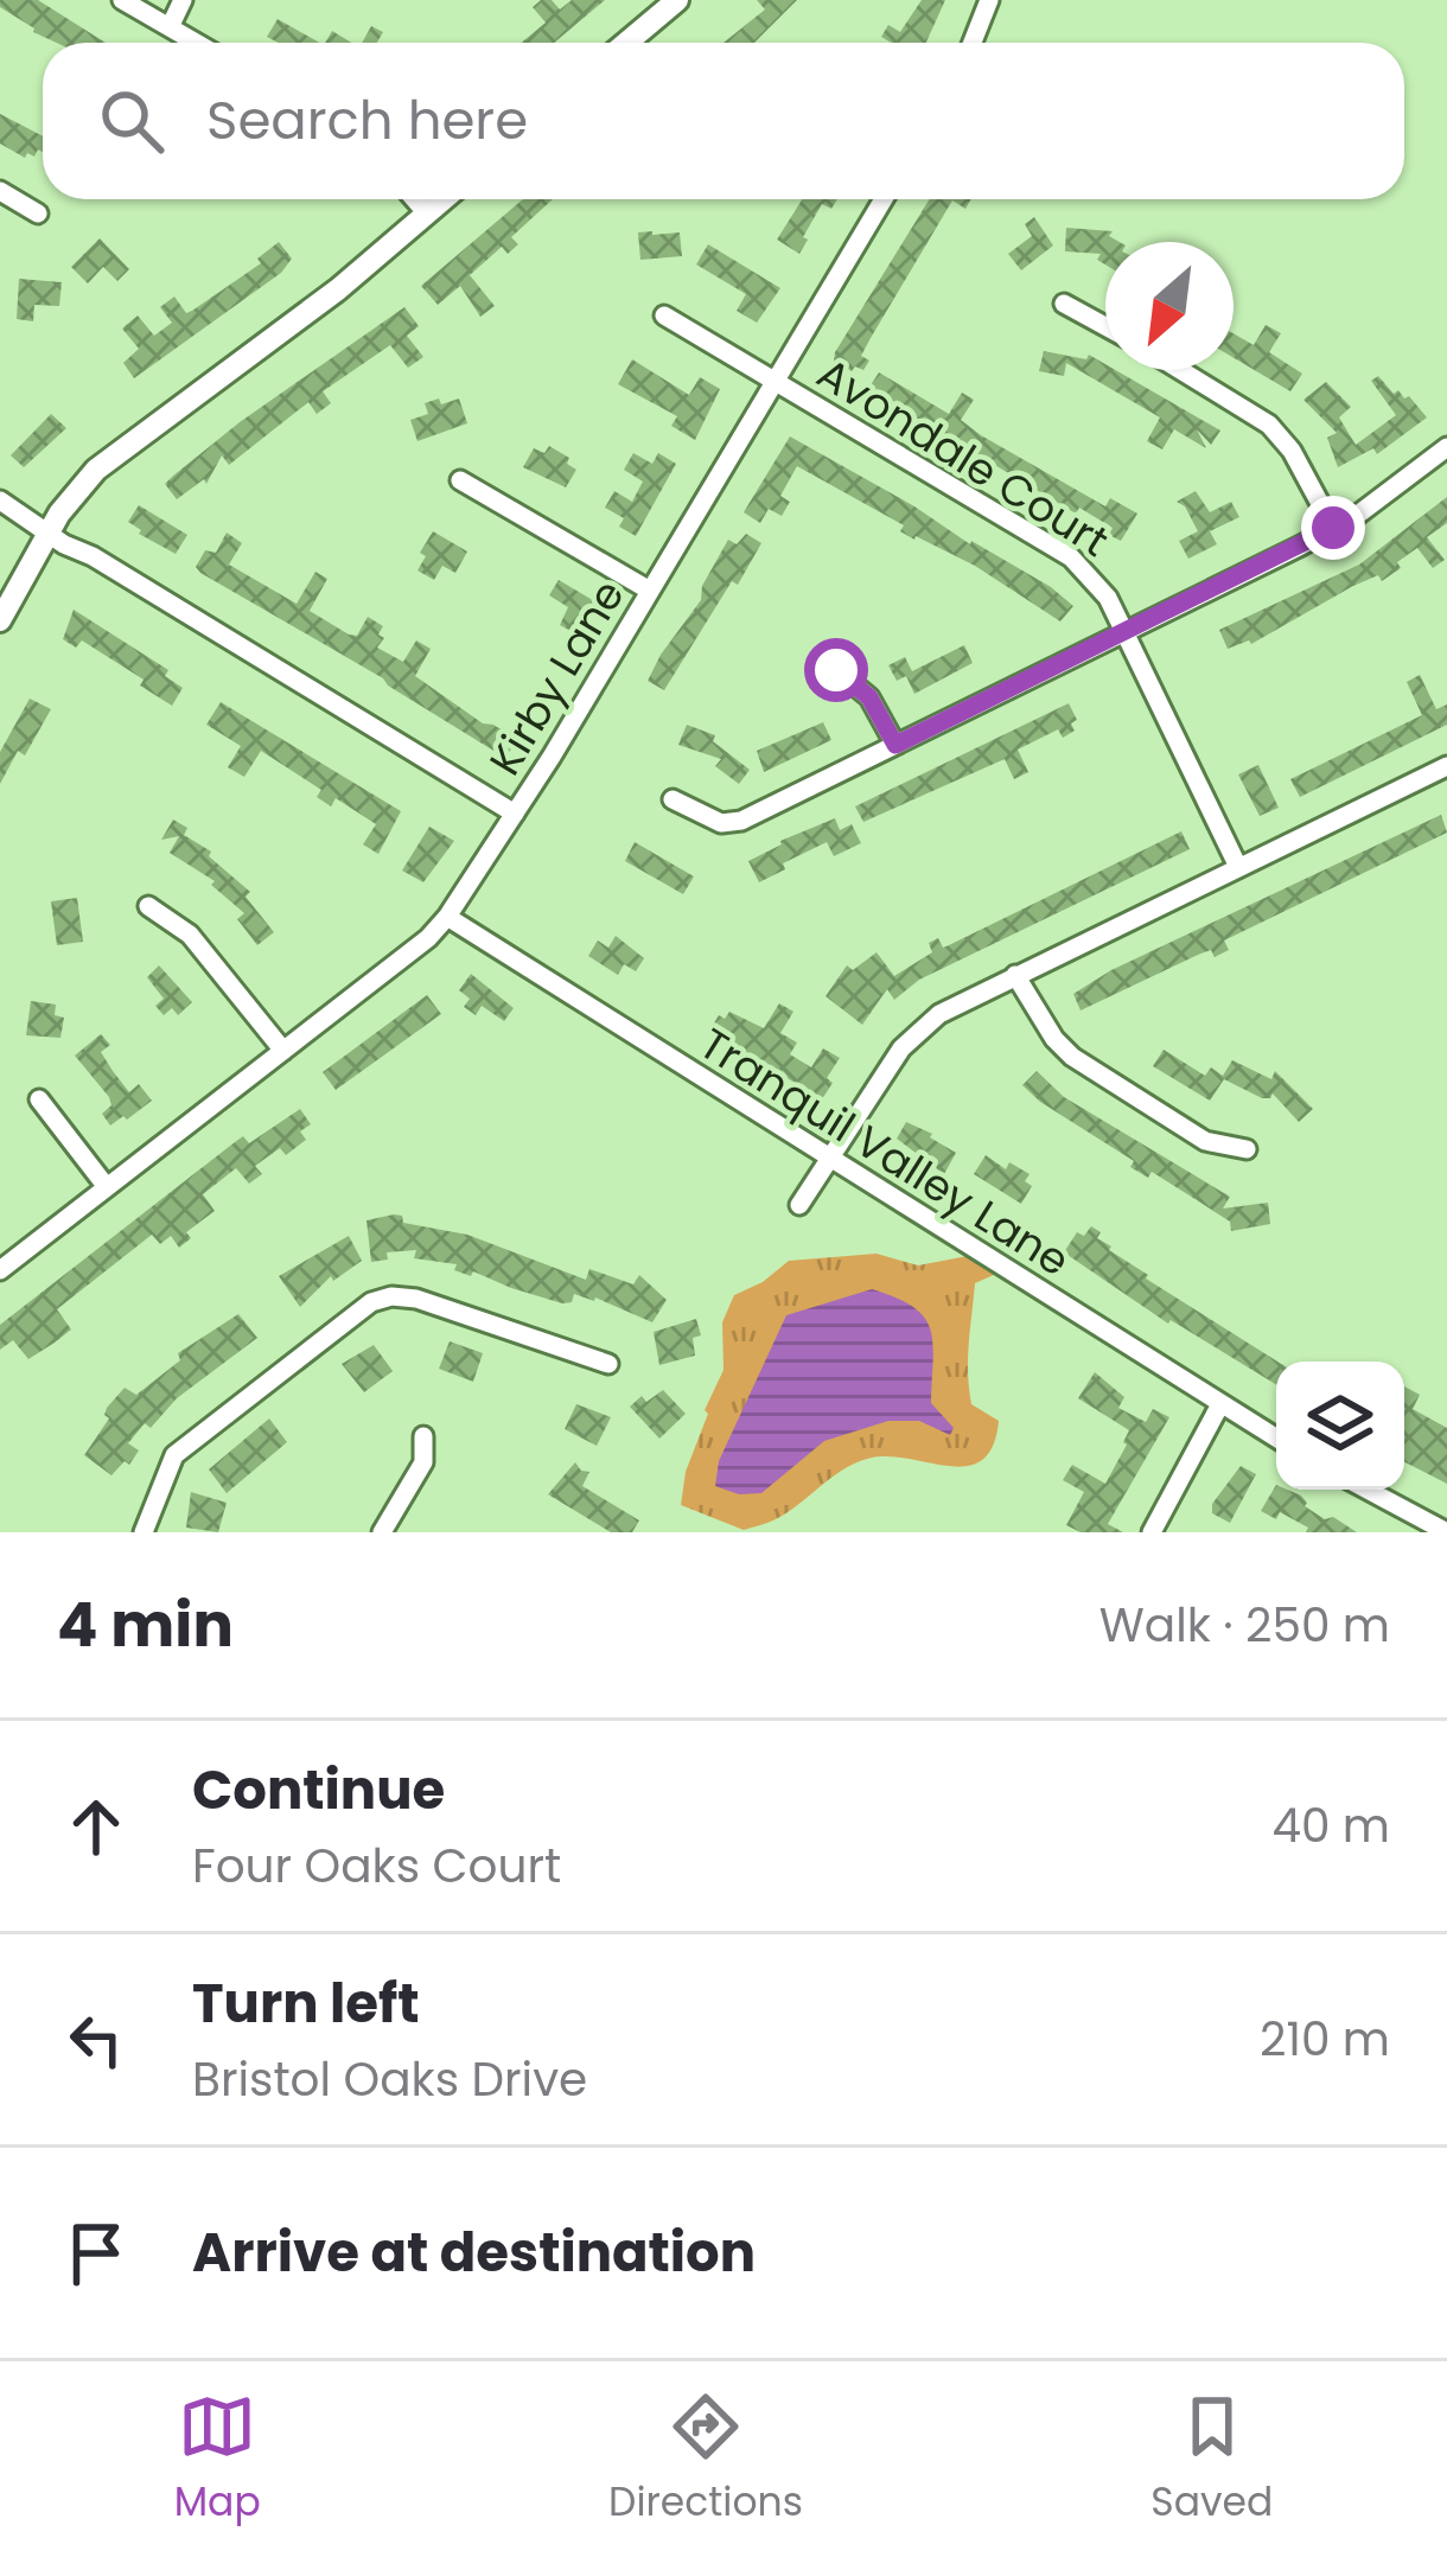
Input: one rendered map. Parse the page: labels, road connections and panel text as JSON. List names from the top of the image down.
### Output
{
  "streets": {
    "street": ["Avondale Court", "Kirby Lane", "Tranquil Valley Lane"]
  },
  "crossings": [
    ["Avondale Court", "Kirby Lane"]
  ],
  "north": "bottom left",
  "page": {
    "search": "Search here",
    "heading": ["4 min", "Walk · 250 m"],
    "list": [
      ["Continue", "Four Oaks Court", "40 m"],
      ["Turn left", "Bristol Oaks Drive", "210 m"],
      "Arrive at destination"
    ],
    "nav": ["Map", "Directions", "Saved"]
  }
}
